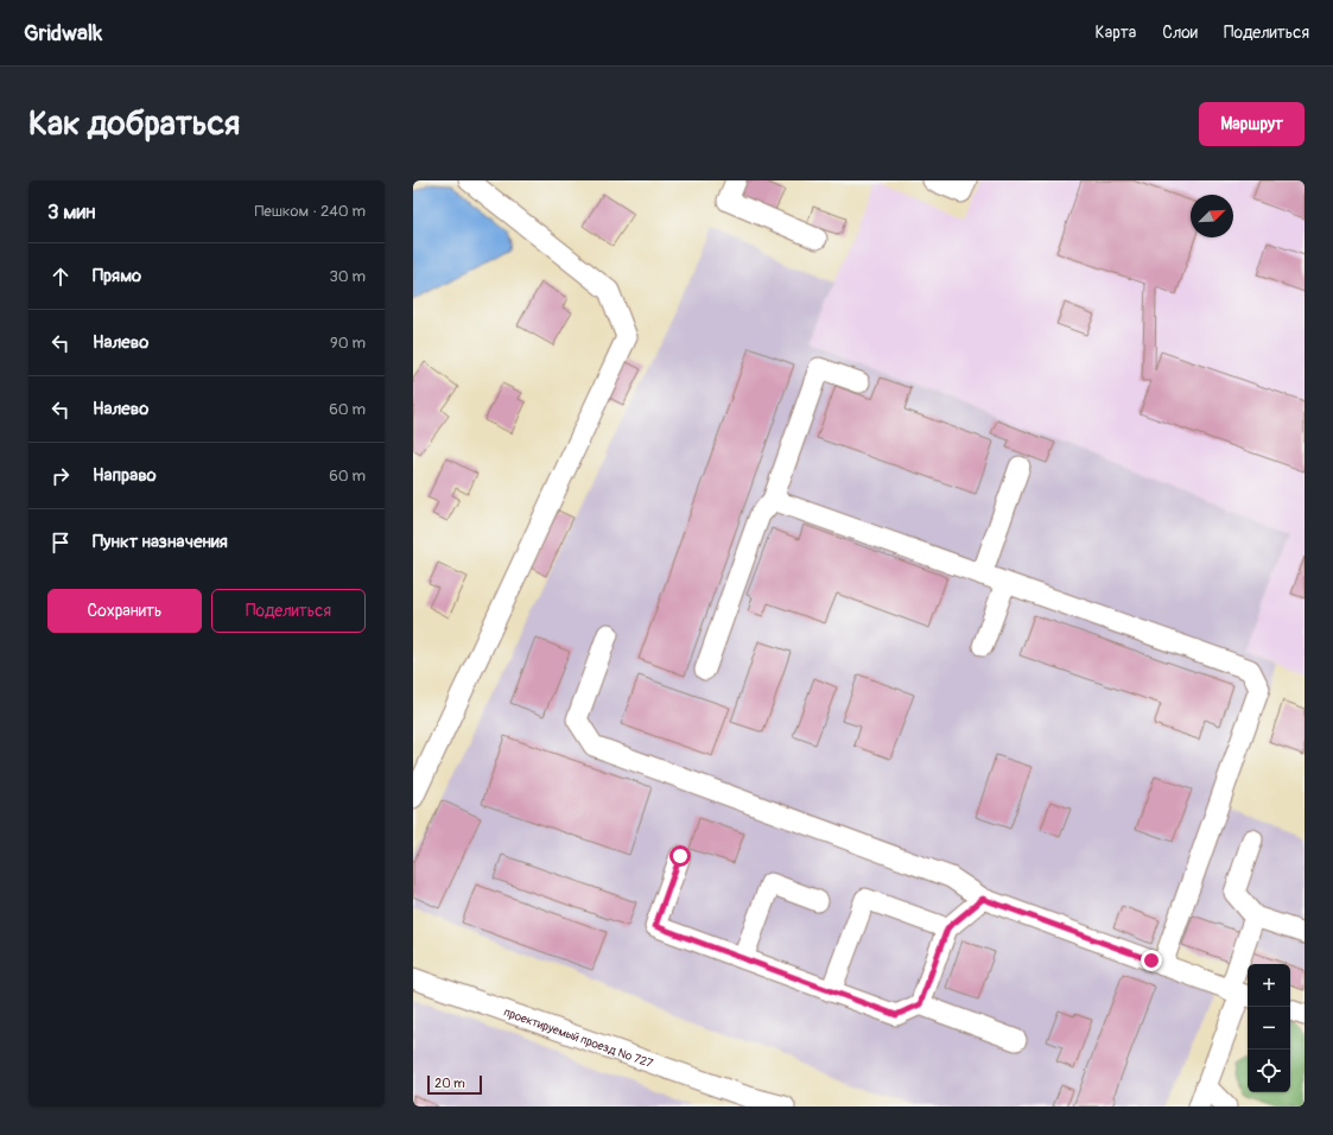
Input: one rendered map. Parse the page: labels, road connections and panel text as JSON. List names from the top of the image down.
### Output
{
  "streets": {
    "street": ["проектируемый проезд № 727"]
  },
  "scale_bar": "20 m",
  "north": "top right",
  "page": {
    "header": "Gridwalk",
    "nav": ["Карта", "Слои", "Поделиться"],
    "buttons": [
      "Маршрут",
      ["Сохранить", "Поделиться"]
    ],
    "title": "Как добраться",
    "heading": ["3 мин", "Пешком · 240 m"],
    "list": [
      ["Прямо", "30 m"],
      ["Налево", "90 m"],
      ["Налево", "60 m"],
      ["Направо", "60 m"],
      "Пункт назначения"
    ],
    "map_buttons": ["+", "−"],
    "scale": "20 m"
  }
}
